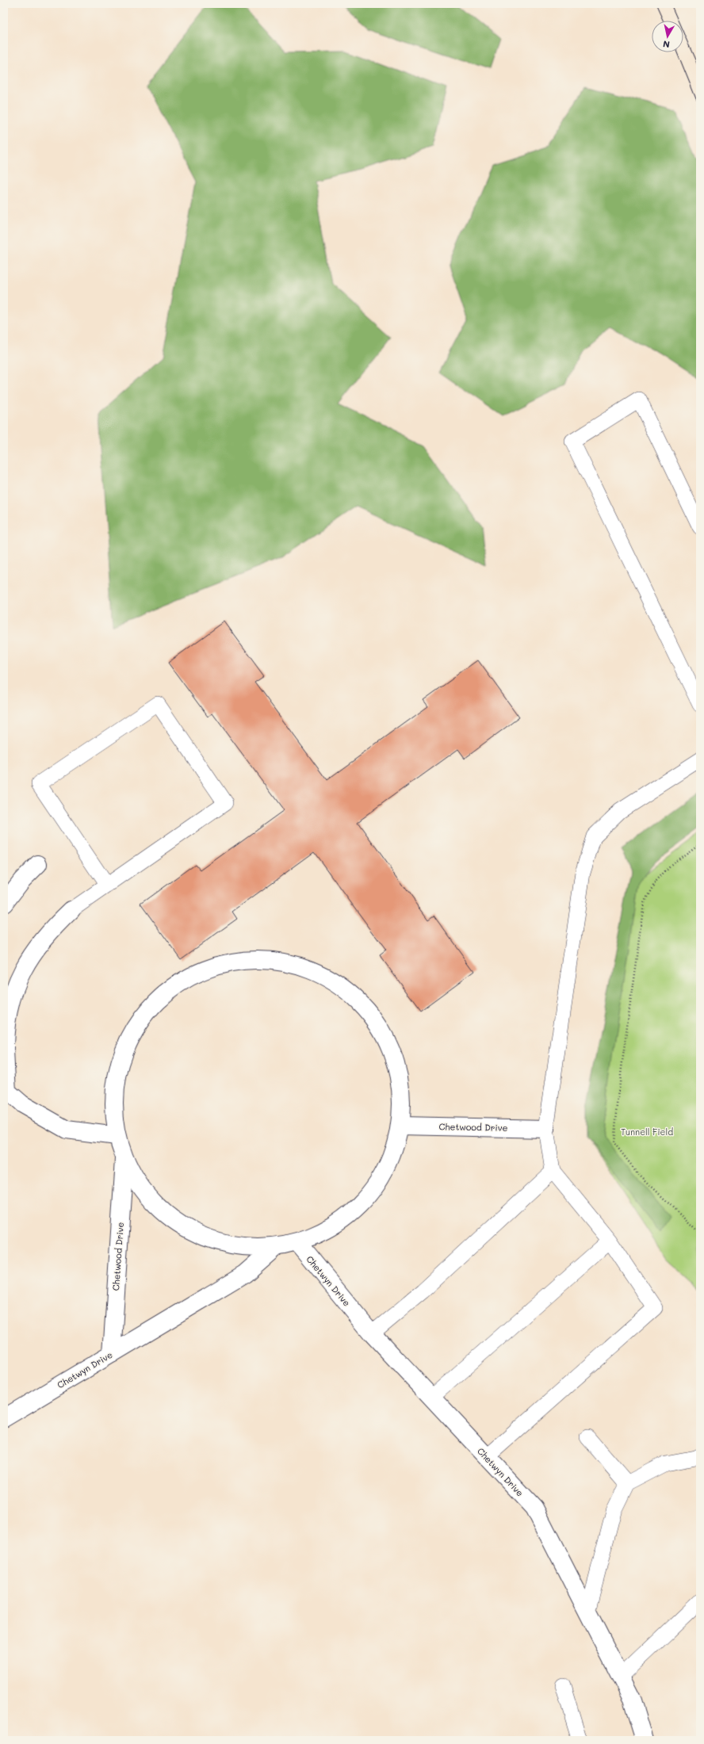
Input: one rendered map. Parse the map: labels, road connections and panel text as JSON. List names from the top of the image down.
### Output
{
  "streets": {
    "street": ["Chetwood Drive", "Chetwyn Drive"]
  },
  "crossings": [
    ["Chetwood Drive", "Chetwyn Drive"]
  ],
  "parks": ["Tunnell Field"],
  "north": "bottom"
}
